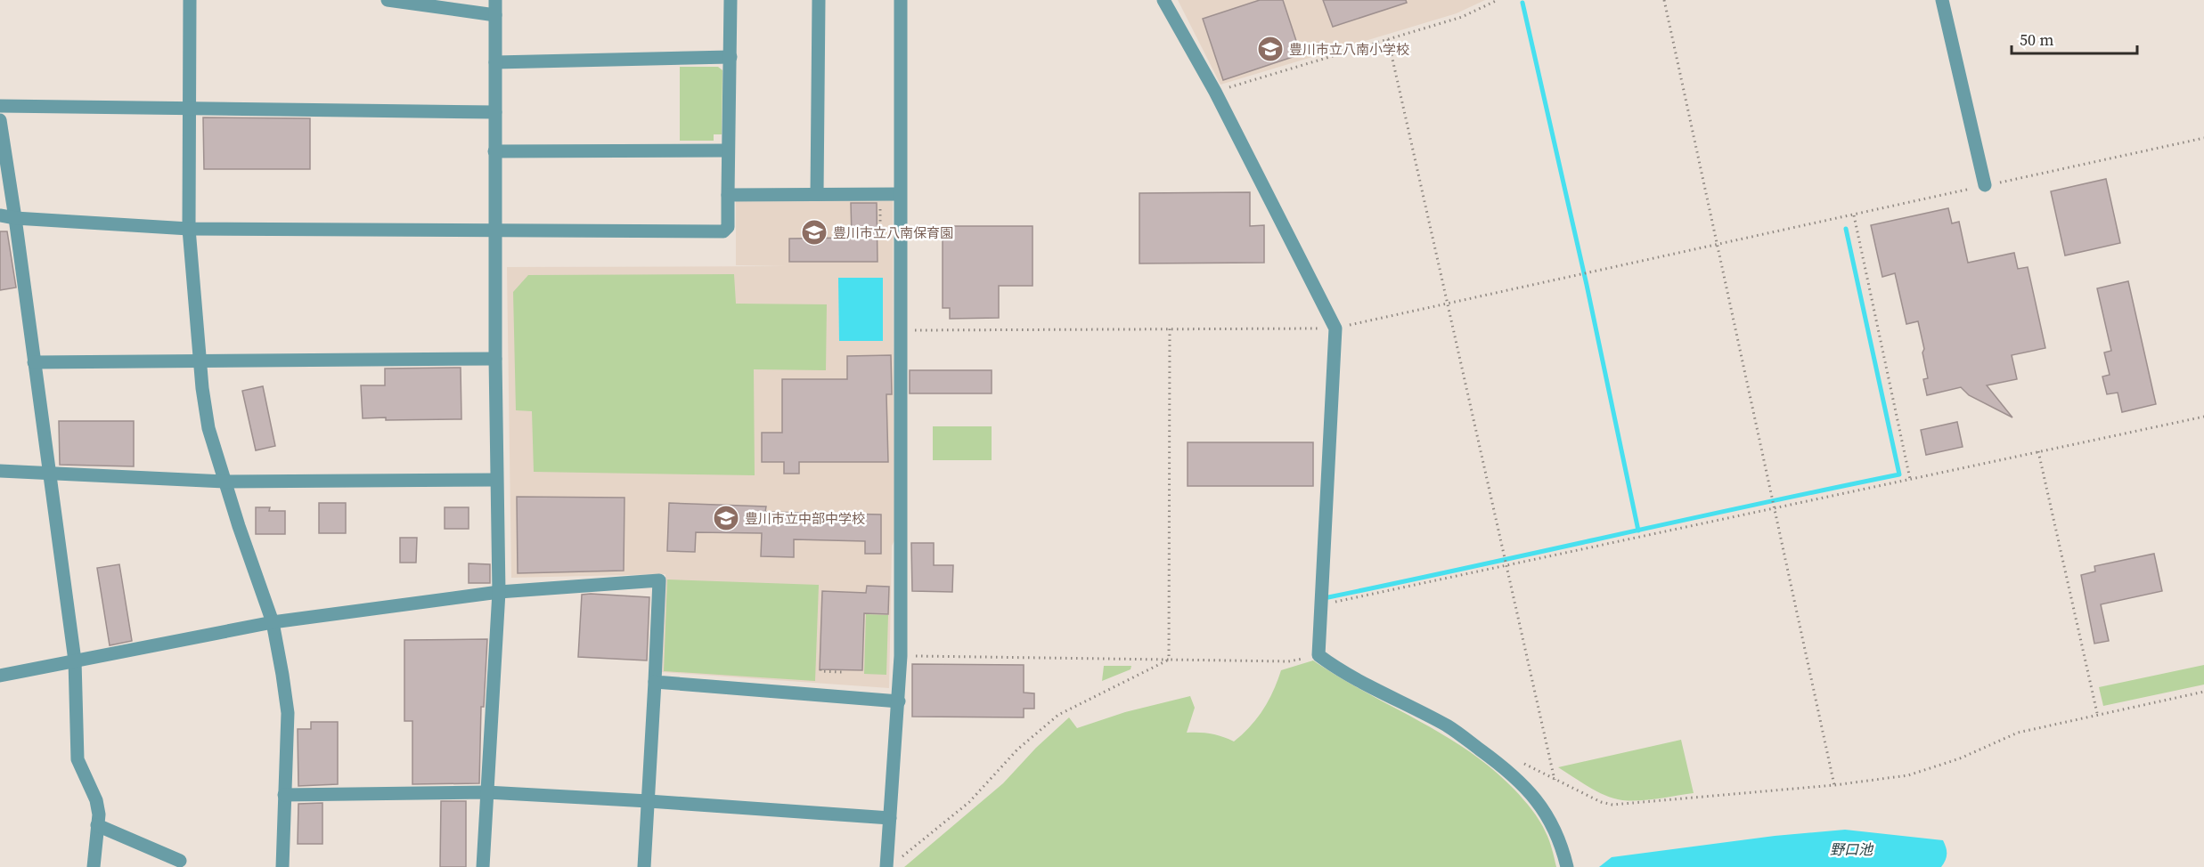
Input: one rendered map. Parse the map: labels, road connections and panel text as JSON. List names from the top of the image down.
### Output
{
  "water": ["野口池"],
  "places": {
    "school or university": ["豊川市立八南小学校", "豊川市立八南保育園", "豊川市立中部中学校"]
  },
  "scale_bar": "50 m"
}
